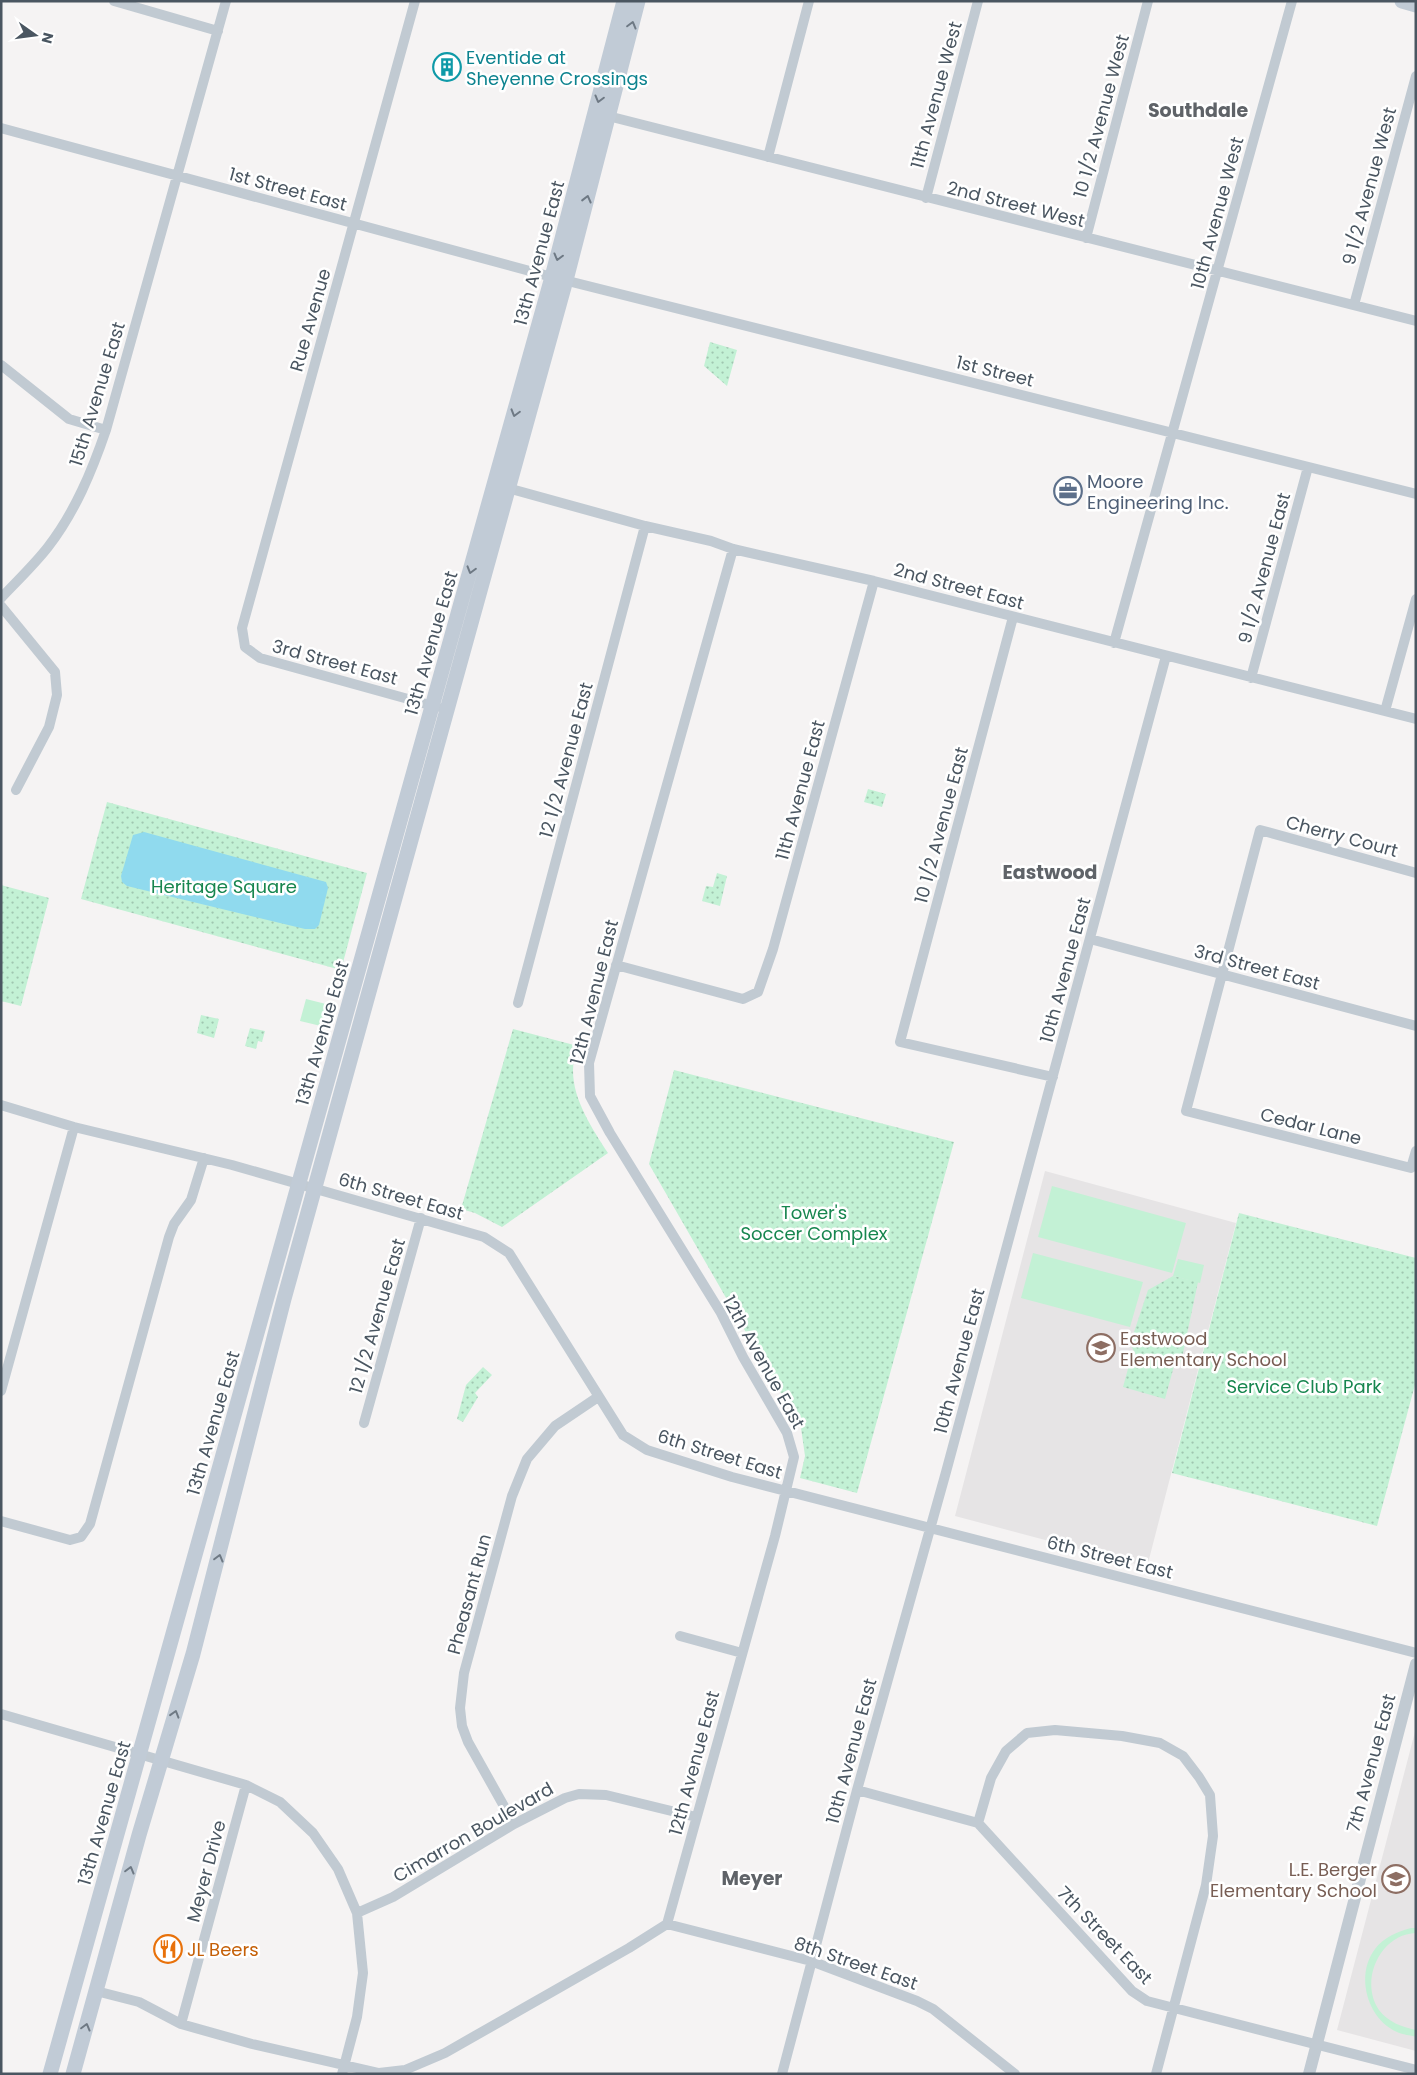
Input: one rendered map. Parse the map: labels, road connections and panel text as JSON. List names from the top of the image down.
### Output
{
  "streets": {
    "main road": ["13th Avenue East"],
    "street": [
      "11th Avenue West",
      "10 1/2 Avenue West",
      "9 1/2 Avenue West",
      "1st Street East",
      "2nd Street West",
      "10th Avenue West",
      "Rue Avenue",
      "1st Street",
      "15th Avenue East",
      "9 1/2 Avenue East",
      "2nd Street East",
      "3rd Street East",
      "12 1/2 Avenue East",
      "11th Avenue East",
      "10 1/2 Avenue East",
      "Cherry Court",
      "10th Avenue East",
      "12th Avenue East",
      "Cedar Lane",
      "6th Street East",
      "Pheasant Run",
      "7th Avenue East",
      "Cimarron Boulevard",
      "Meyer Drive",
      "7th Street East",
      "8th Street East"
    ]
  },
  "crossings": [
    ["11th Avenue West", "2nd Street West"],
    ["10 1/2 Avenue West", "2nd Street West"],
    ["9 1/2 Avenue West", "2nd Street West"],
    ["1st Street East", "13th Avenue East"],
    ["1st Street East", "Rue Avenue"],
    ["1st Street East", "1st Street"],
    ["1st Street East", "15th Avenue East"],
    ["2nd Street West", "10th Avenue West"],
    ["10th Avenue West", "1st Street"],
    ["13th Avenue East", "1st Street"],
    ["13th Avenue East", "2nd Street East"],
    ["13th Avenue East", "3rd Street East"],
    ["13th Avenue East", "6th Street East"],
    ["Rue Avenue", "3rd Street East"],
    ["1st Street", "9 1/2 Avenue East"],
    ["9 1/2 Avenue East", "2nd Street East"],
    ["2nd Street East", "12 1/2 Avenue East"],
    ["2nd Street East", "11th Avenue East"],
    ["2nd Street East", "10 1/2 Avenue East"],
    ["2nd Street East", "10th Avenue East"],
    ["2nd Street East", "12th Avenue East"],
    ["3rd Street East", "Cherry Court"],
    ["3rd Street East", "10th Avenue East"],
    ["3rd Street East", "Cedar Lane"],
    ["12 1/2 Avenue East", "6th Street East"],
    ["11th Avenue East", "12th Avenue East"],
    ["10 1/2 Avenue East", "10th Avenue East"],
    ["Cherry Court", "Cedar Lane"],
    ["10th Avenue East", "6th Street East"],
    ["10th Avenue East", "8th Street East"],
    ["12th Avenue East", "6th Street East"],
    ["12th Avenue East", "Cimarron Boulevard"],
    ["12th Avenue East", "8th Street East"],
    ["6th Street East", "Pheasant Run"],
    ["Pheasant Run", "Cimarron Boulevard"],
    ["7th Avenue East", "7th Street East"]
  ],
  "districts": ["Southdale", "Eastwood", "Meyer"],
  "parks": ["Heritage Square", "Tower's Soccer Complex", "Service Club Park"],
  "places": {
    "building": ["Eventide at Sheyenne Crossings"],
    "office": ["Moore Engineering Inc."],
    "school or university": ["Eastwood Elementary School", "L.E. Berger Elementary School"],
    "restaurant": ["JL Beers"]
  },
  "north": "right"
}
